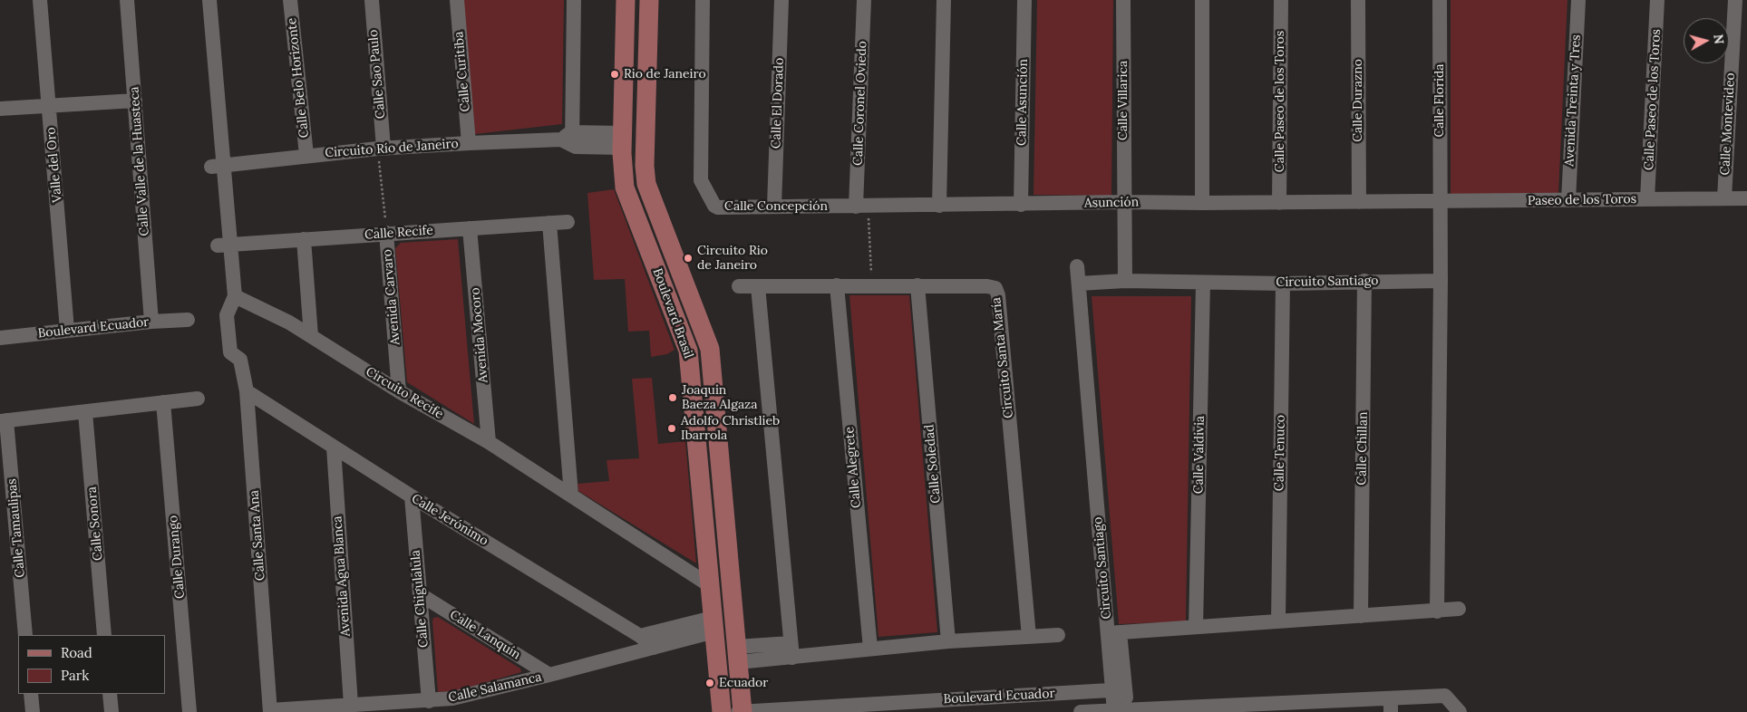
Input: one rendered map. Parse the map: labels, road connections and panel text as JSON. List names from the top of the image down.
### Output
{
  "streets": {
    "main road": ["Boulevard Brasil"],
    "street": [
      "Calle Curitiba",
      "Calle Sao Paulo",
      "Calle Belo Horizonte",
      "Calle Paseo de los Toros",
      "Calle Villarica",
      "Calle Durazno",
      "Calle Florida",
      "Avenida Treinta y Tres",
      "Calle Asunción",
      "Calle El Dorado",
      "Calle Coronel Oviedo",
      "Calle Montevideo",
      "Circuito Río de Janeiro",
      "Calle Valle de la Huasteca",
      "Valle del Oro",
      "Paseo de los Toros",
      "Asunción",
      "Calle Concepción",
      "Calle Recife",
      "Circuito Santiago",
      "Avenida Carvaro",
      "Boulevard Ecuador",
      "Avenida Mocoro",
      "Circuito Santa María",
      "Circuito Recife",
      "Calle Chillan",
      "Calle Tenuco",
      "Calle Valdivia",
      "Calle Soledad",
      "Calle Alegrete",
      "Calle Jerónimo",
      "Calle Sonora",
      "Calle Tamaulipas",
      "Calle Santa Ana",
      "Calle Durango",
      "Avenida Agua Blanca",
      "Calle Chigulalula",
      "Calle Lanquín",
      "Calle Salamanca"
    ]
  },
  "crossings": [
    ["Calle Curitiba", "Circuito Río de Janeiro"],
    ["Calle Sao Paulo", "Circuito Río de Janeiro"],
    ["Calle Sao Paulo", "Avenida Carvaro"],
    ["Calle Belo Horizonte", "Circuito Río de Janeiro"],
    ["Calle Paseo de los Toros", "Paseo de los Toros"],
    ["Calle Villarica", "Asunción"],
    ["Calle Villarica", "Circuito Santiago"],
    ["Calle Florida", "Paseo de los Toros"],
    ["Avenida Treinta y Tres", "Paseo de los Toros"],
    ["Calle Asunción", "Asunción"],
    ["Calle Asunción", "Calle Concepción"],
    ["Calle El Dorado", "Calle Concepción"],
    ["Calle Coronel Oviedo", "Calle Concepción"],
    ["Calle Montevideo", "Paseo de los Toros"],
    ["Circuito Río de Janeiro", "Avenida Carvaro"],
    ["Circuito Río de Janeiro", "Boulevard Brasil"],
    ["Calle Valle de la Huasteca", "Boulevard Ecuador"],
    ["Valle del Oro", "Boulevard Ecuador"],
    ["Asunción", "Calle Concepción"],
    ["Calle Recife", "Avenida Carvaro"],
    ["Calle Recife", "Avenida Mocoro"],
    ["Circuito Santiago", "Calle Chillan"],
    ["Circuito Santiago", "Calle Tenuco"],
    ["Circuito Santiago", "Calle Valdivia"],
    ["Avenida Carvaro", "Circuito Recife"],
    ["Boulevard Brasil", "Boulevard Ecuador"],
    ["Boulevard Brasil", "Circuito Recife"],
    ["Boulevard Brasil", "Calle Salamanca"],
    ["Avenida Mocoro", "Circuito Recife"],
    ["Circuito Santa María", "Calle Soledad"],
    ["Circuito Santa María", "Calle Alegrete"],
    ["Circuito Recife", "Calle Santa Ana"],
    ["Calle Jerónimo", "Calle Santa Ana"],
    ["Calle Jerónimo", "Avenida Agua Blanca"],
    ["Calle Jerónimo", "Calle Chigulalula"],
    ["Calle Jerónimo", "Calle Salamanca"],
    ["Calle Santa Ana", "Calle Salamanca"],
    ["Avenida Agua Blanca", "Calle Salamanca"],
    ["Calle Chigulalula", "Calle Lanquín"],
    ["Calle Chigulalula", "Calle Salamanca"],
    ["Calle Lanquín", "Calle Salamanca"]
  ],
  "places": [
    "Rio de Janeiro",
    "Circuito Rio de Janeiro",
    "Joaquin Baeza Algaza",
    "Adolfo Christlieb Ibarrola",
    "Ecuador"
  ],
  "legend": ["Road", "Park"],
  "north": "right"
}
